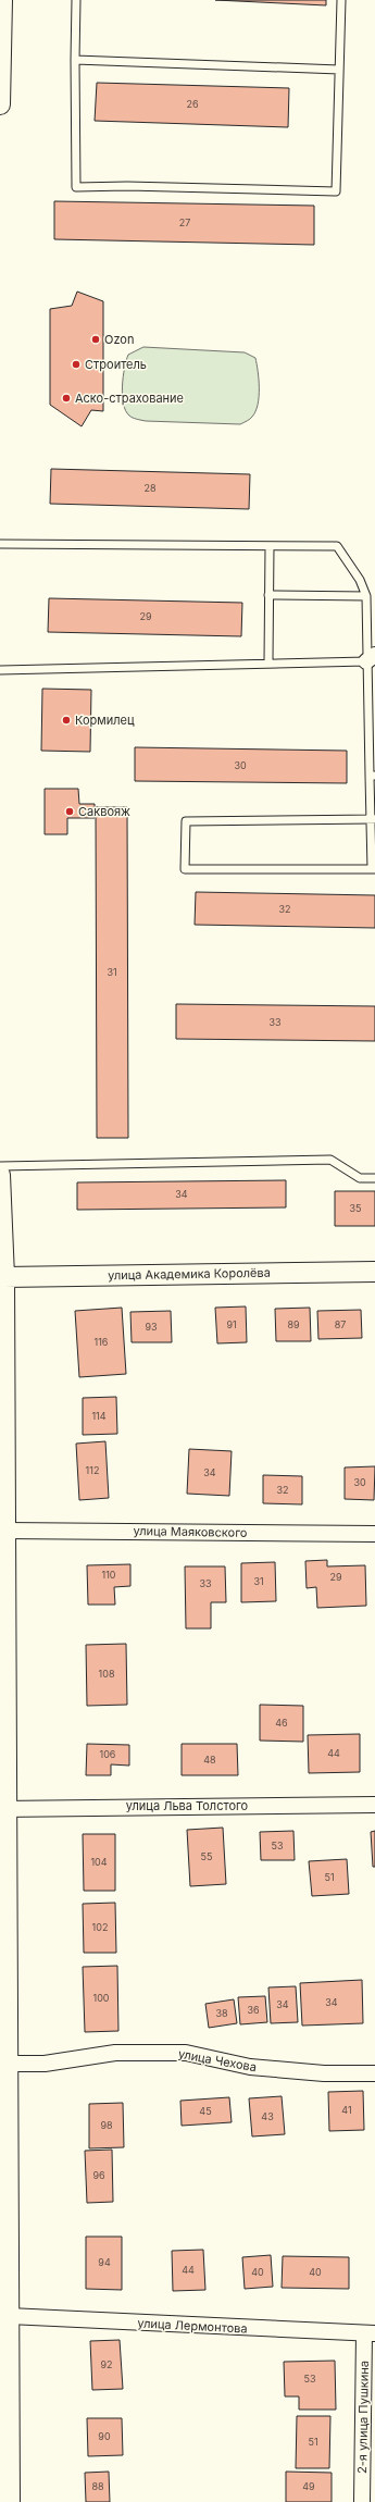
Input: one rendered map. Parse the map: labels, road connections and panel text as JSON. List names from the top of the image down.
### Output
{
  "streets": {
    "street": [
      "улица Академика Королёва",
      "улица Маяковского",
      "улица Льва Толстого",
      "улица Чехова",
      "улица Лермонтова",
      "2-я улица Пушкина"
    ]
  },
  "crossings": [
    ["улица Лермонтова", "2-я улица Пушкина"]
  ],
  "places": [
    "Ozon",
    "Строитель",
    "Аско-страхование",
    "Кормилец",
    "Саквояж"
  ],
  "house_numbers": [
    "26",
    "27",
    "28",
    "29",
    "30",
    "32",
    "31",
    "33",
    "34",
    "35",
    "91",
    "89",
    "87",
    "93",
    "116",
    "114",
    "112",
    "34",
    "30",
    "32",
    "110",
    "29",
    "31",
    "33",
    "108",
    "46",
    "44",
    "106",
    "48",
    "53",
    "55",
    "104",
    "51",
    "102",
    "100",
    "34",
    "34",
    "36",
    "38",
    "41",
    "45",
    "43",
    "98",
    "96",
    "94",
    "44",
    "40",
    "40",
    "92",
    "53",
    "90",
    "51",
    "88",
    "49"
  ]
}
